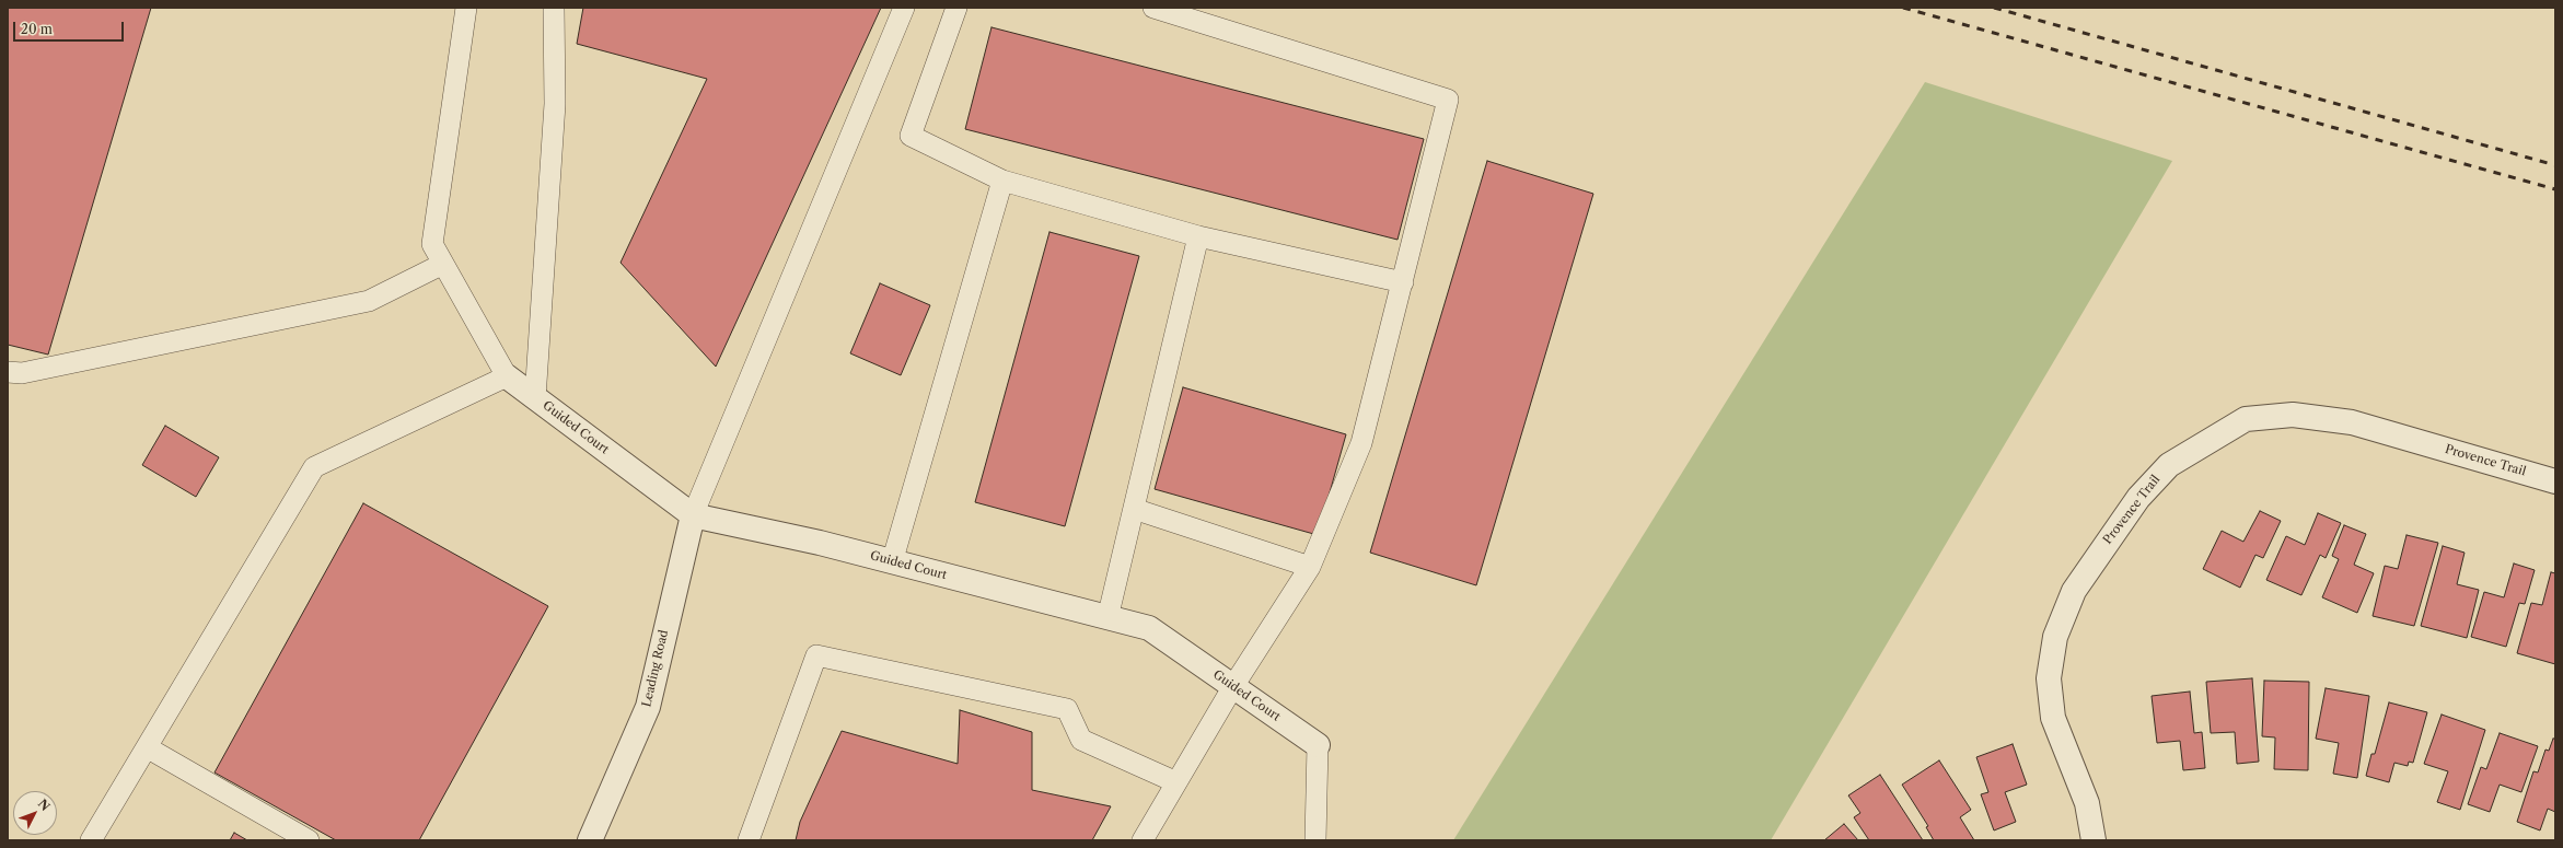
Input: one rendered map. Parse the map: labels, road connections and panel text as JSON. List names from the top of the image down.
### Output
{
  "streets": {
    "street": ["Guided Court", "Provence Trail", "Leading Road"]
  },
  "crossings": [
    ["Guided Court", "Leading Road"]
  ],
  "scale_bar": "20 m",
  "north": "top right"
}
